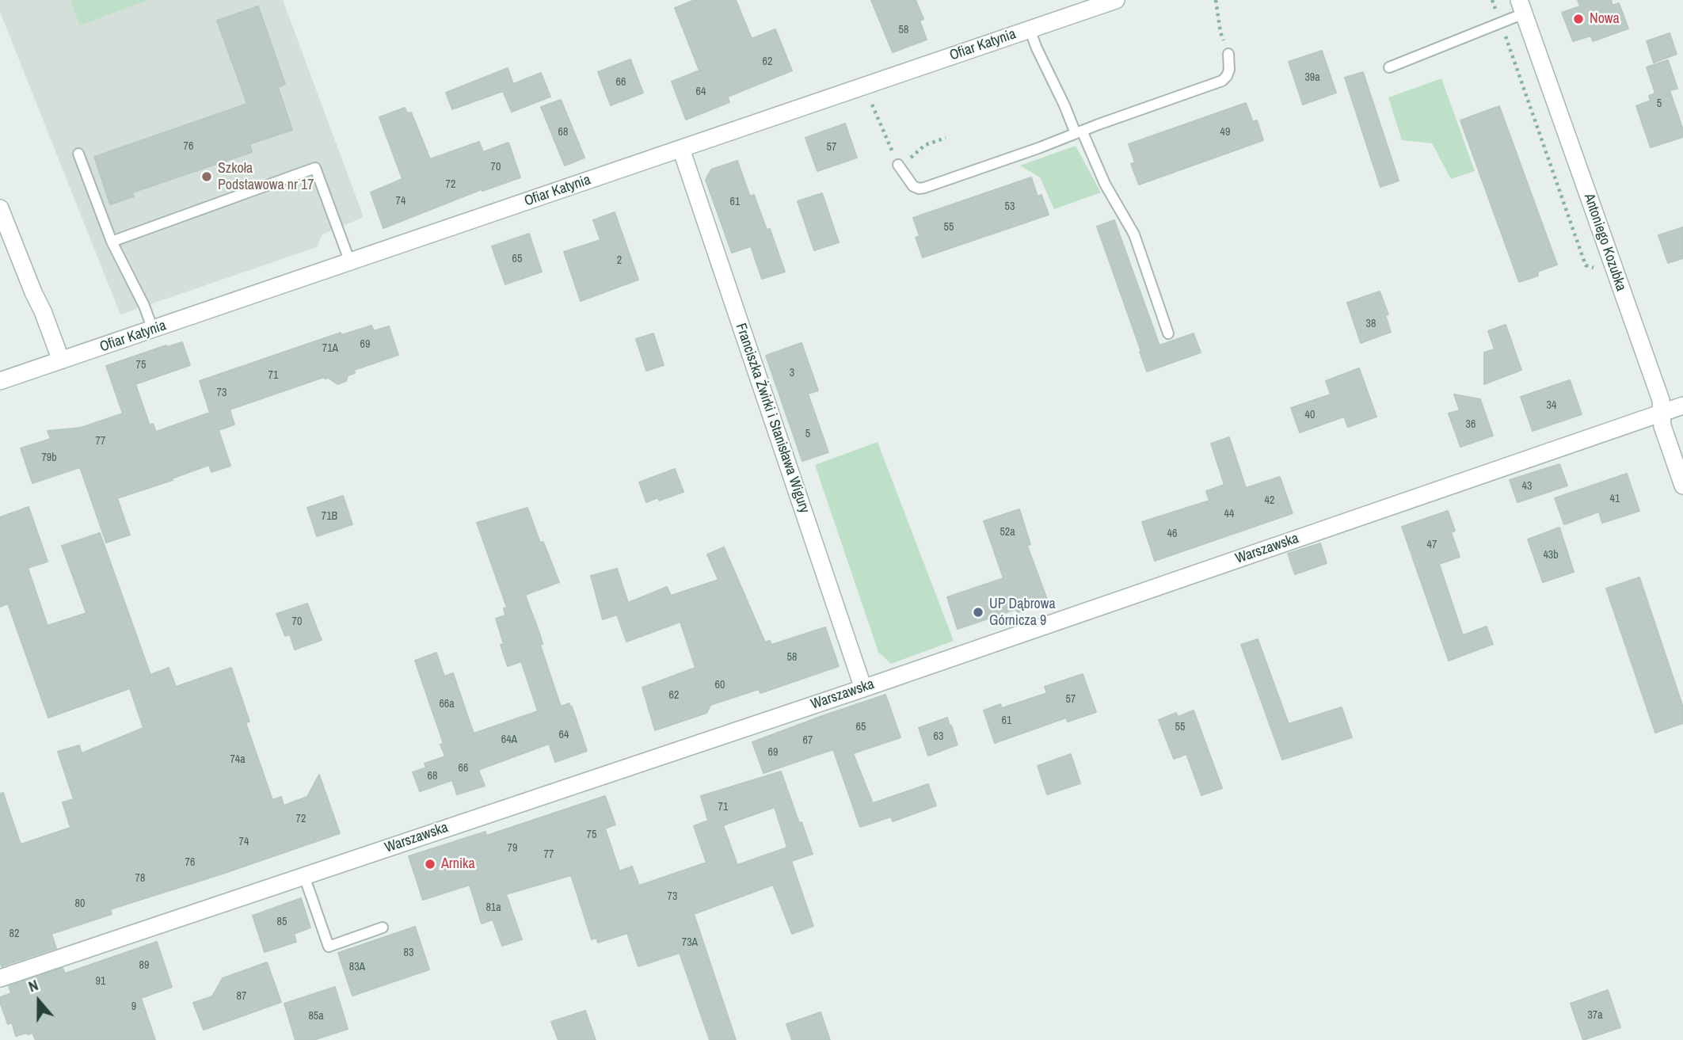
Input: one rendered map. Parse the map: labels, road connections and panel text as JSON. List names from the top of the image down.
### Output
{
  "streets": {
    "street": [
      "Ofiar Katynia",
      "Antoniego Kozubka",
      "Franciszka Żwirki i Stanisława Wigury",
      "Warszawska"
    ]
  },
  "crossings": [
    ["Ofiar Katynia", "Franciszka Żwirki i Stanisława Wigury"],
    ["Antoniego Kozubka", "Warszawska"],
    ["Franciszka Żwirki i Stanisława Wigury", "Warszawska"]
  ],
  "places": [
    "Nowa",
    "Szkoła Podstawowa nr 17",
    "UP Dąbrowa Górnicza 9",
    "Arnika"
  ],
  "house_numbers": [
    "58",
    "62",
    "39a",
    "66",
    "64",
    "5",
    "68",
    "49",
    "76",
    "57",
    "70",
    "72",
    "74",
    "61",
    "53",
    "55",
    "65",
    "2",
    "38",
    "69",
    "71A",
    "75",
    "3",
    "71",
    "73",
    "34",
    "40",
    "36",
    "5",
    "77",
    "79b",
    "43",
    "41",
    "42",
    "44",
    "71B",
    "52a",
    "46",
    "47",
    "43b",
    "70",
    "58",
    "60",
    "62",
    "57",
    "66a",
    "61",
    "65",
    "55",
    "64",
    "63",
    "64A",
    "67",
    "69",
    "74a",
    "66",
    "68",
    "71",
    "72",
    "75",
    "74",
    "79",
    "77",
    "76",
    "78",
    "73",
    "80",
    "81a",
    "85",
    "82",
    "73A",
    "83",
    "89",
    "83A",
    "91",
    "87",
    "9",
    "37a",
    "85a"
  ],
  "north": "top"
}
